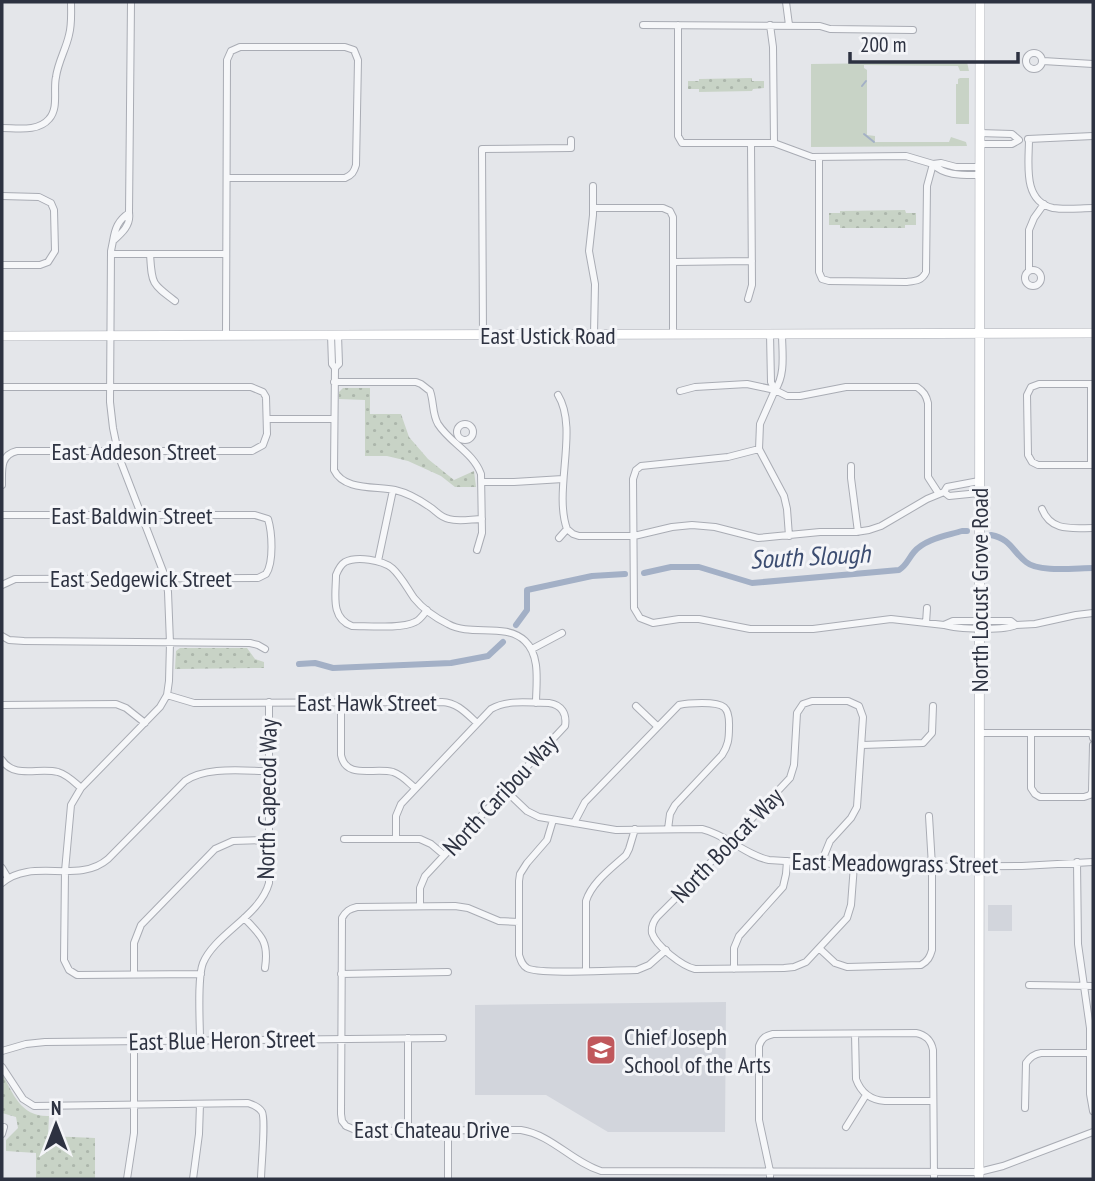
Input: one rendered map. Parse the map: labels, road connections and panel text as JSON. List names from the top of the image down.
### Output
{
  "streets": {
    "main road": ["East Ustick Road", "North Locust Grove Road"],
    "street": [
      "East Addeson Street",
      "East Baldwin Street",
      "East Sedgewick Street",
      "East Hawk Street",
      "North Caribou Way",
      "North Capecod Way",
      "North Bobcat Way",
      "East Meadowgrass Street",
      "East Blue Heron Street",
      "East Chateau Drive"
    ]
  },
  "crossings": [
    ["East Ustick Road", "North Locust Grove Road"],
    ["East Baldwin Street", "East Sedgewick Street"],
    ["North Locust Grove Road", "East Meadowgrass Street"],
    ["North Locust Grove Road", "East Chateau Drive"],
    ["East Hawk Street", "North Capecod Way"],
    ["North Caribou Way", "East Meadowgrass Street"],
    ["North Capecod Way", "East Blue Heron Street"],
    ["North Bobcat Way", "East Meadowgrass Street"],
    ["East Blue Heron Street", "East Chateau Drive"]
  ],
  "water": ["South Slough"],
  "places": {
    "school or university": ["Chief Joseph School of the Arts"]
  },
  "scale_bar": "200 m",
  "north": "top"
}
